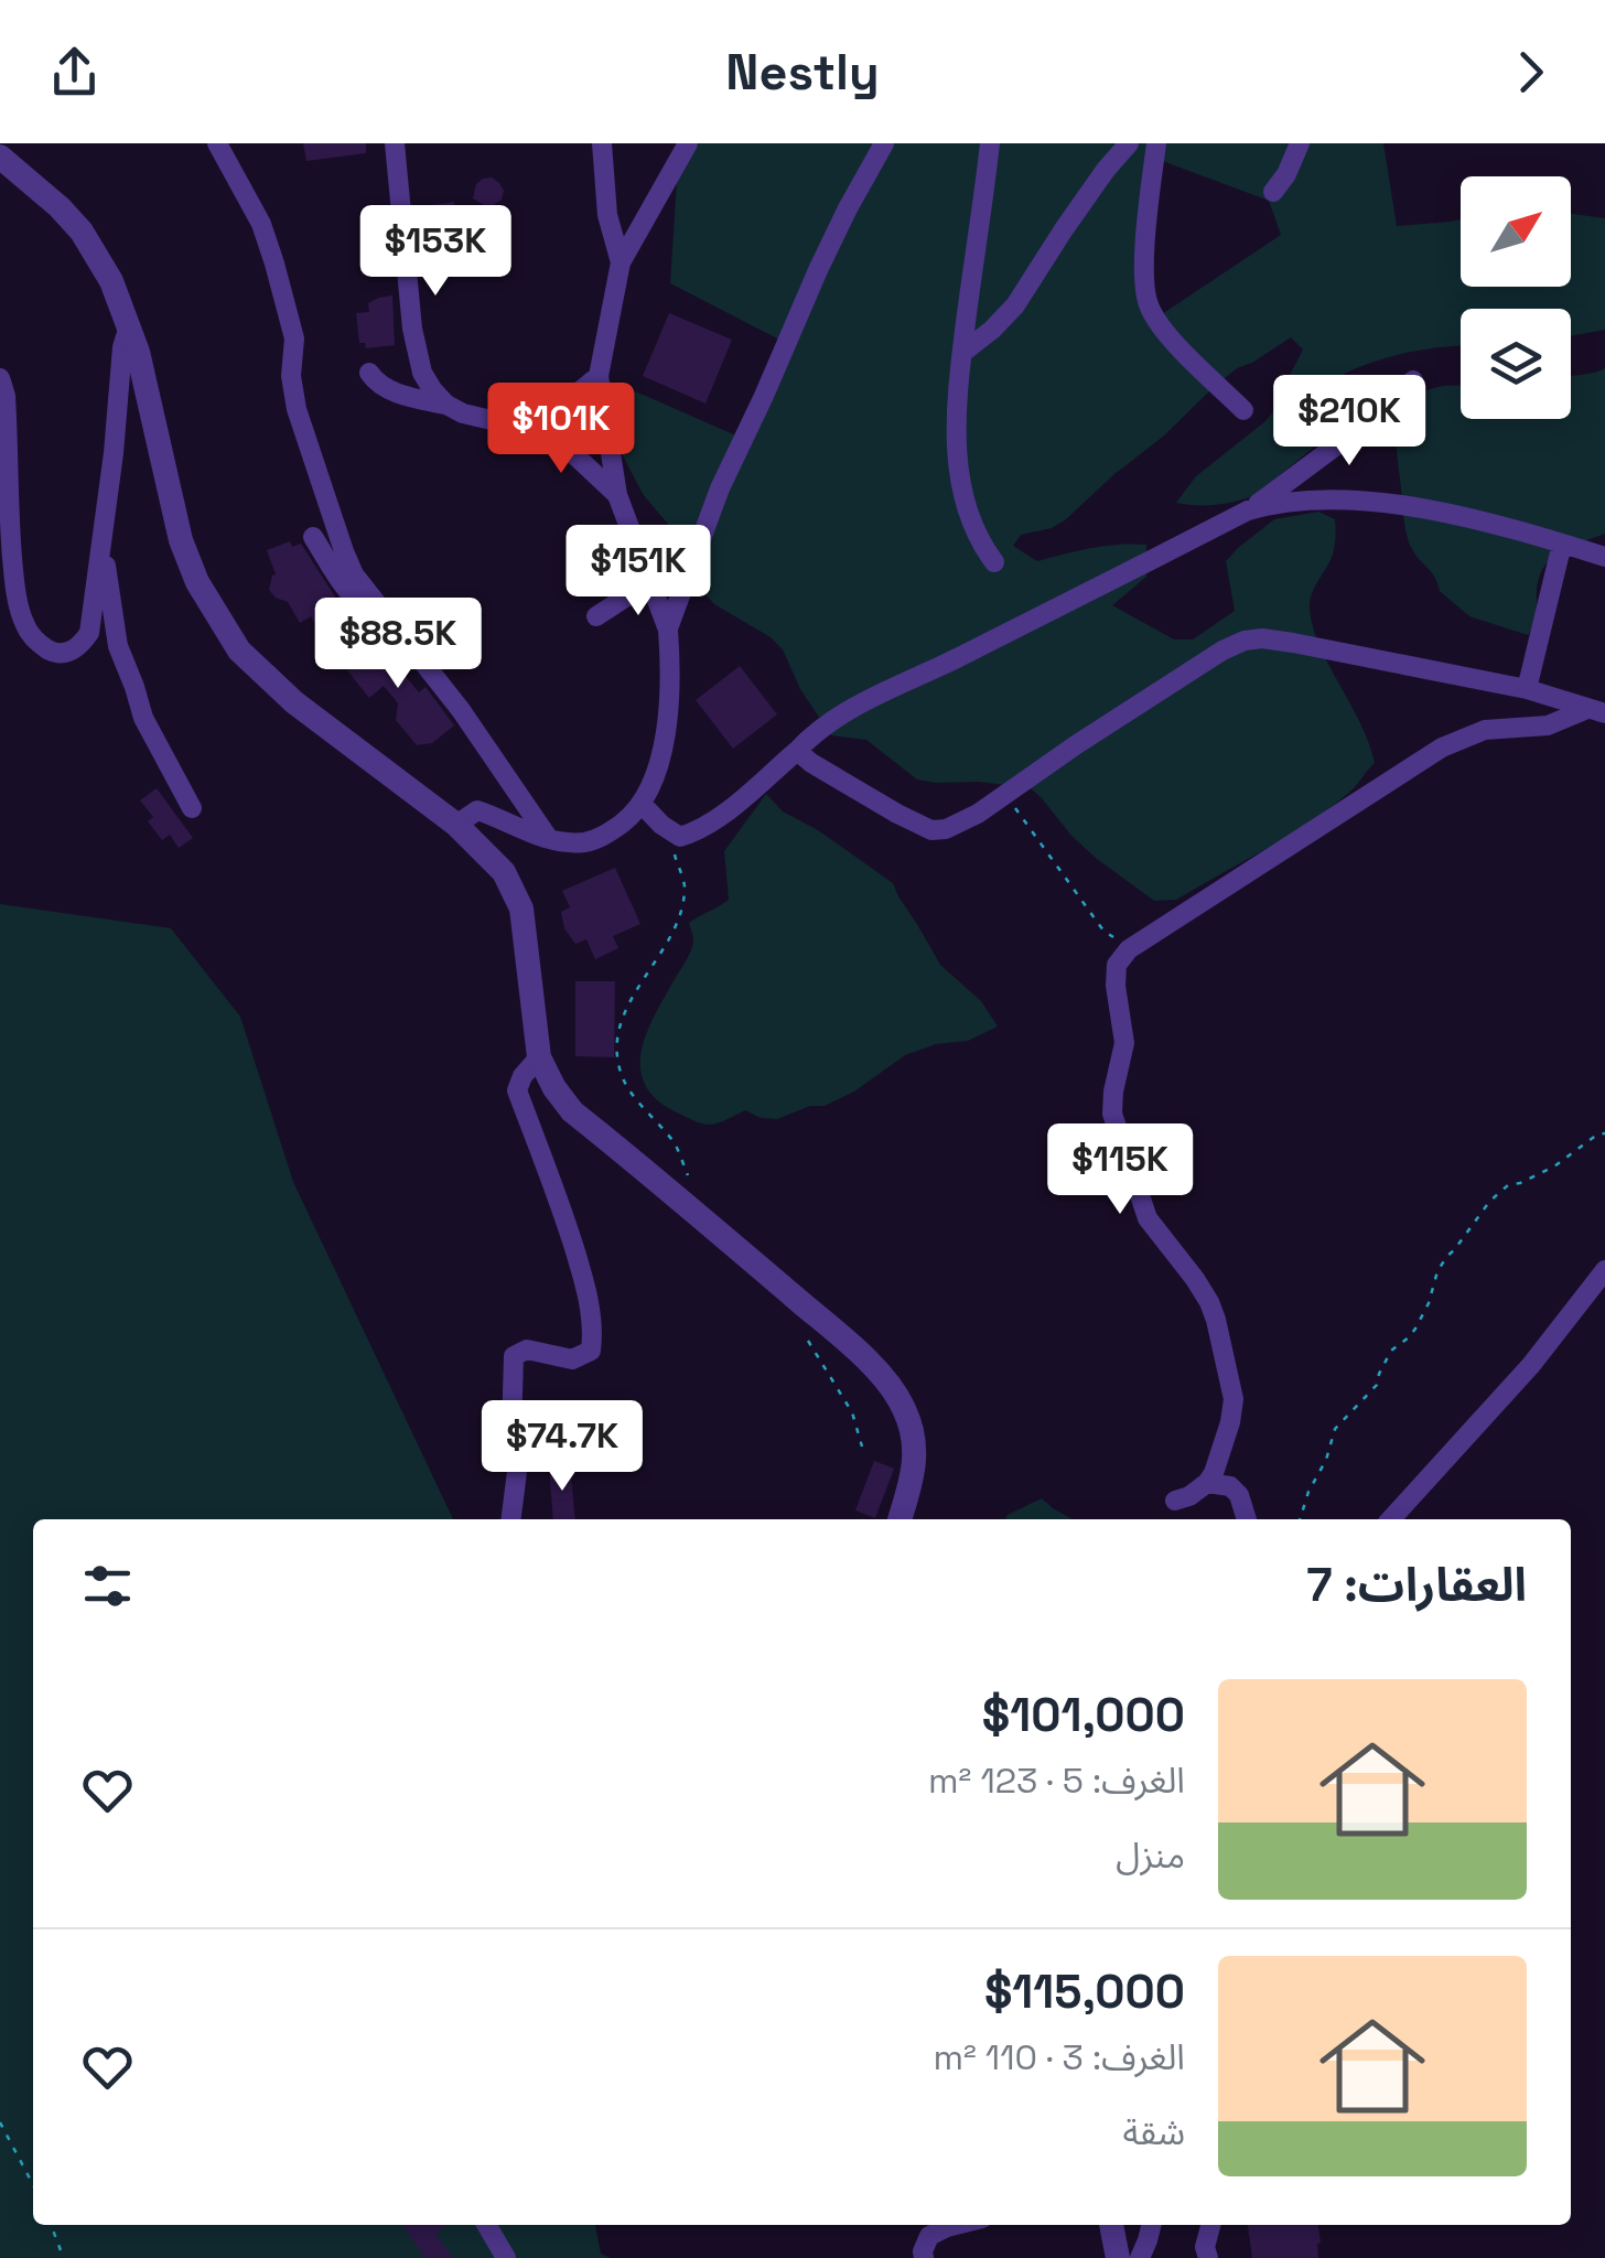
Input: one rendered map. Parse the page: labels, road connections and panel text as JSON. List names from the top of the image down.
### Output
{
  "north": "top right",
  "page": {
    "header": "Nestly",
    "price": [
      "$153K",
      "$210K",
      "$101K",
      "$151K",
      "$88.5K",
      "$115K",
      "$74.7K"
    ],
    "heading": "العقارات: 7",
    "list": [
      {
        "name": "$101,000",
        "note": "الغرف: 5 · 123 m² · منزل"
      },
      {
        "name": "$115,000",
        "note": "الغرف: 3 · 110 m² · شقة"
      }
    ]
  }
}
